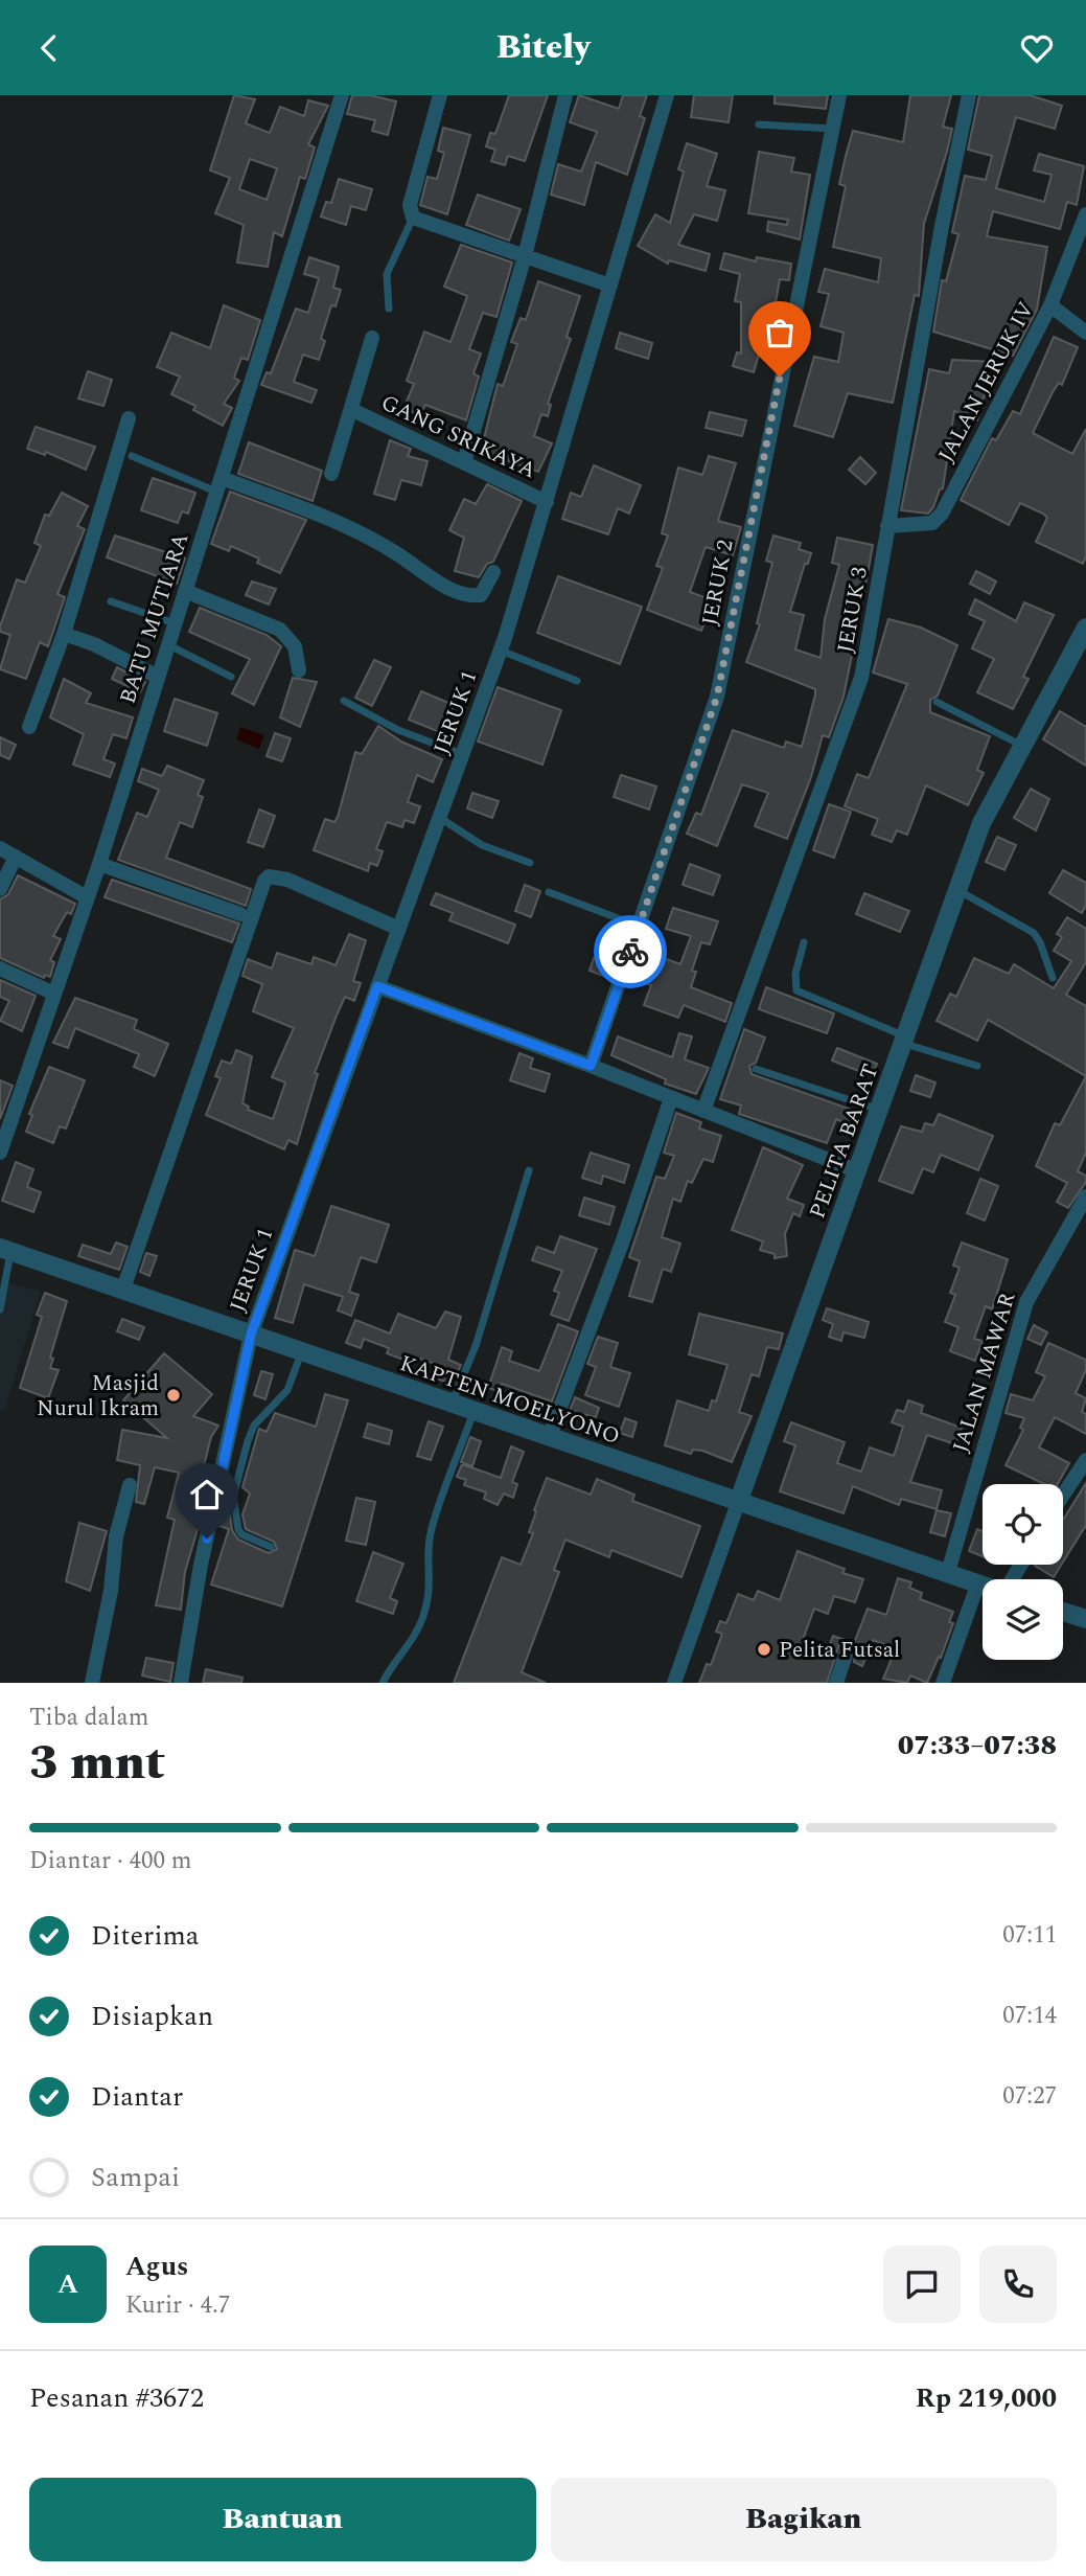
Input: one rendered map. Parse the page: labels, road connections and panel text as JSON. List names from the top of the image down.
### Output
{
  "streets": {
    "street": [
      "JALAN JERUK IV",
      "GANG SRIKAYA",
      "JERUK 2",
      "JERUK 3",
      "BATU MUTIARA",
      "JERUK 1",
      "PELITA BARAT",
      "JALAN MAWAR",
      "KAPTEN MOELYONO"
    ]
  },
  "crossings": [
    ["JALAN JERUK IV", "JERUK 3"],
    ["GANG SRIKAYA", "JERUK 1"],
    ["JERUK 1", "KAPTEN MOELYONO"],
    ["PELITA BARAT", "KAPTEN MOELYONO"],
    ["JALAN MAWAR", "KAPTEN MOELYONO"]
  ],
  "places": ["Masjid Nurul Ikram", "Pelita Futsal"],
  "page": {
    "header": "Bitely",
    "heading": ["3 mnt", "Tiba dalam", "07:33–07:38"],
    "panel": [
      "Agus",
      "Kurir · 4.7",
      "Pesanan #3672",
      "Rp 219,000"
    ],
    "bar": "Diantar · 400 m",
    "list": [
      ["Diterima", "07:11"],
      ["Disiapkan", "07:14"],
      ["Diantar", "07:27"],
      "Sampai"
    ],
    "round": "A",
    "buttons": ["Bantuan", "Bagikan"]
  }
}
